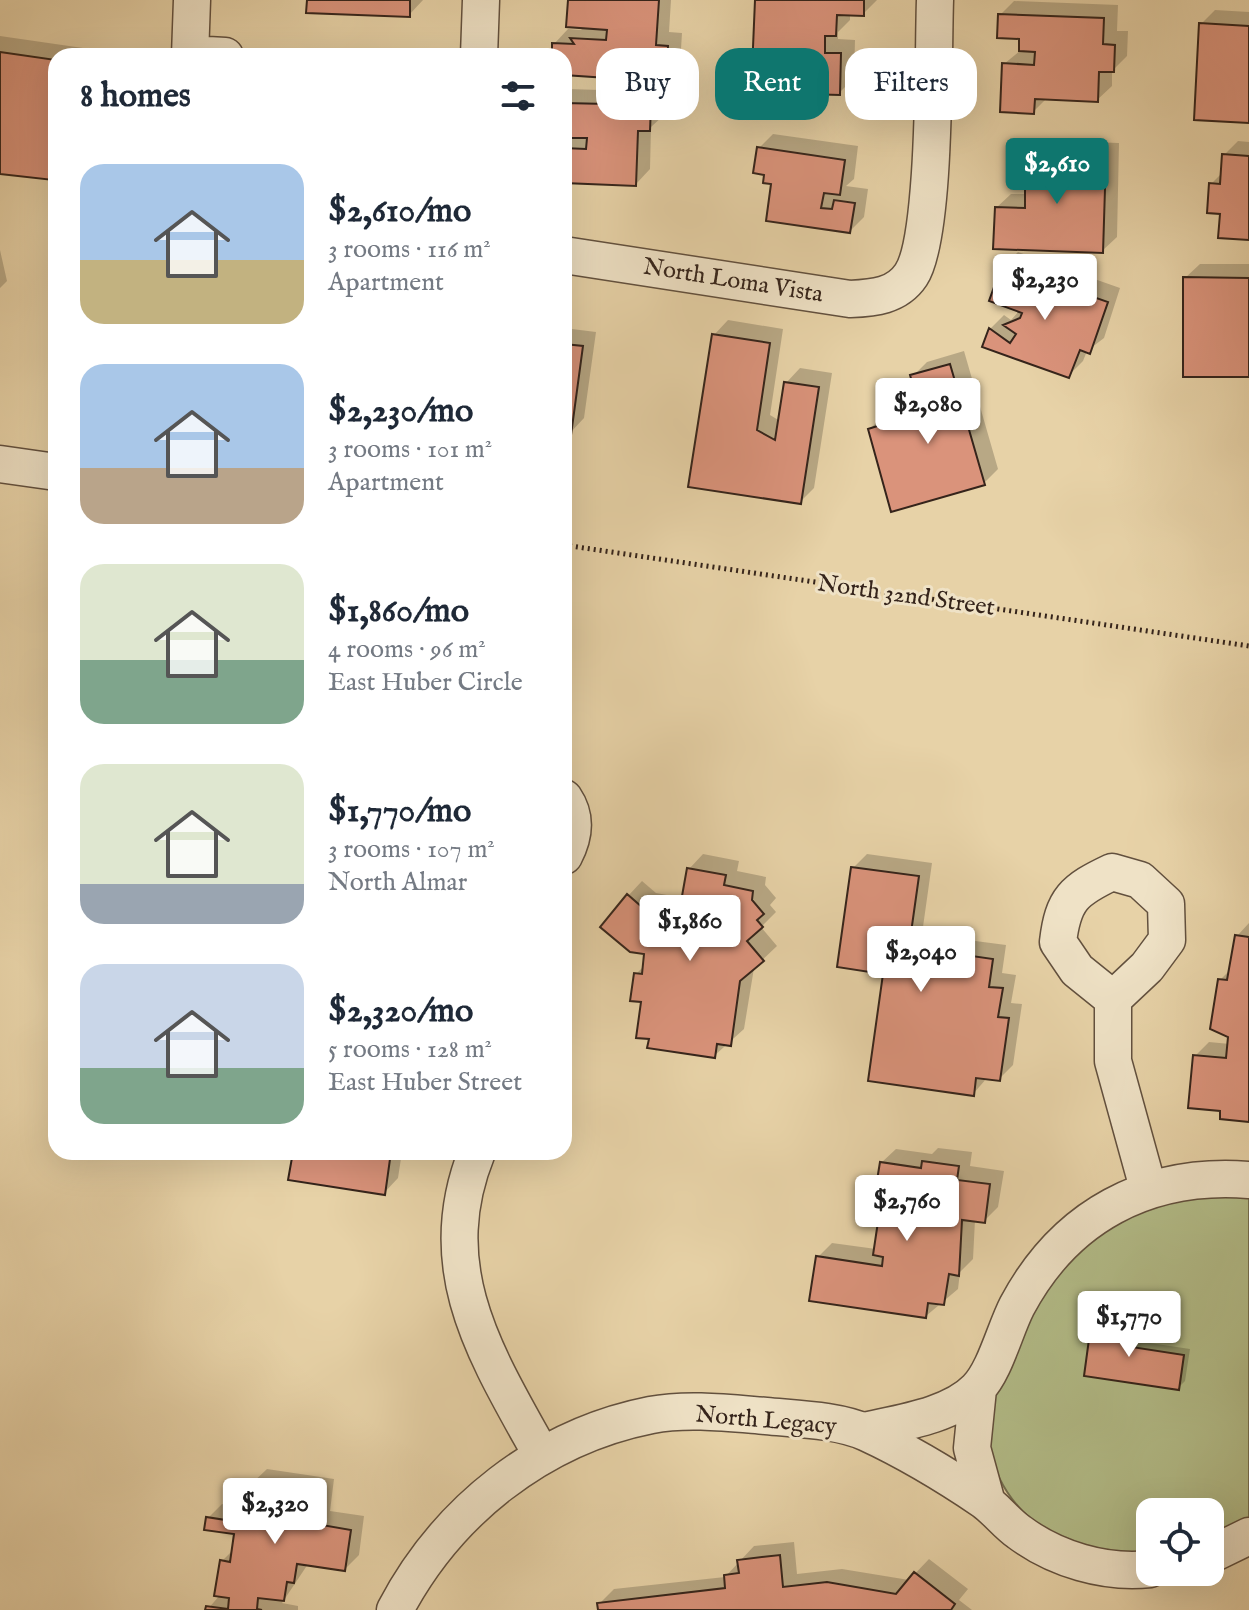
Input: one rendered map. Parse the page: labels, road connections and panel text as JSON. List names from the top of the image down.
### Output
{
  "streets": {
    "street": ["North Loma Vista", "North Legacy"],
    "path": ["North 32nd Street"]
  },
  "page": {
    "chip": ["Buy", "Rent", "Filters"],
    "heading": "8 homes",
    "price": [
      "$2,610",
      "$2,230",
      "$2,080",
      "$1,860",
      "$2,040",
      "$2,760",
      "$1,770",
      "$2,320"
    ],
    "list": [
      {
        "name": "$2,610/mo",
        "note": "3 rooms · 116 m² · Apartment"
      },
      {
        "name": "$2,230/mo",
        "note": "3 rooms · 101 m² · Apartment"
      },
      {
        "name": "$1,860/mo",
        "note": "4 rooms · 96 m² · East Huber Circle"
      },
      {
        "name": "$1,770/mo",
        "note": "3 rooms · 107 m² · North Almar"
      },
      {
        "name": "$2,320/mo",
        "note": "5 rooms · 128 m² · East Huber Street"
      }
    ]
  }
}
